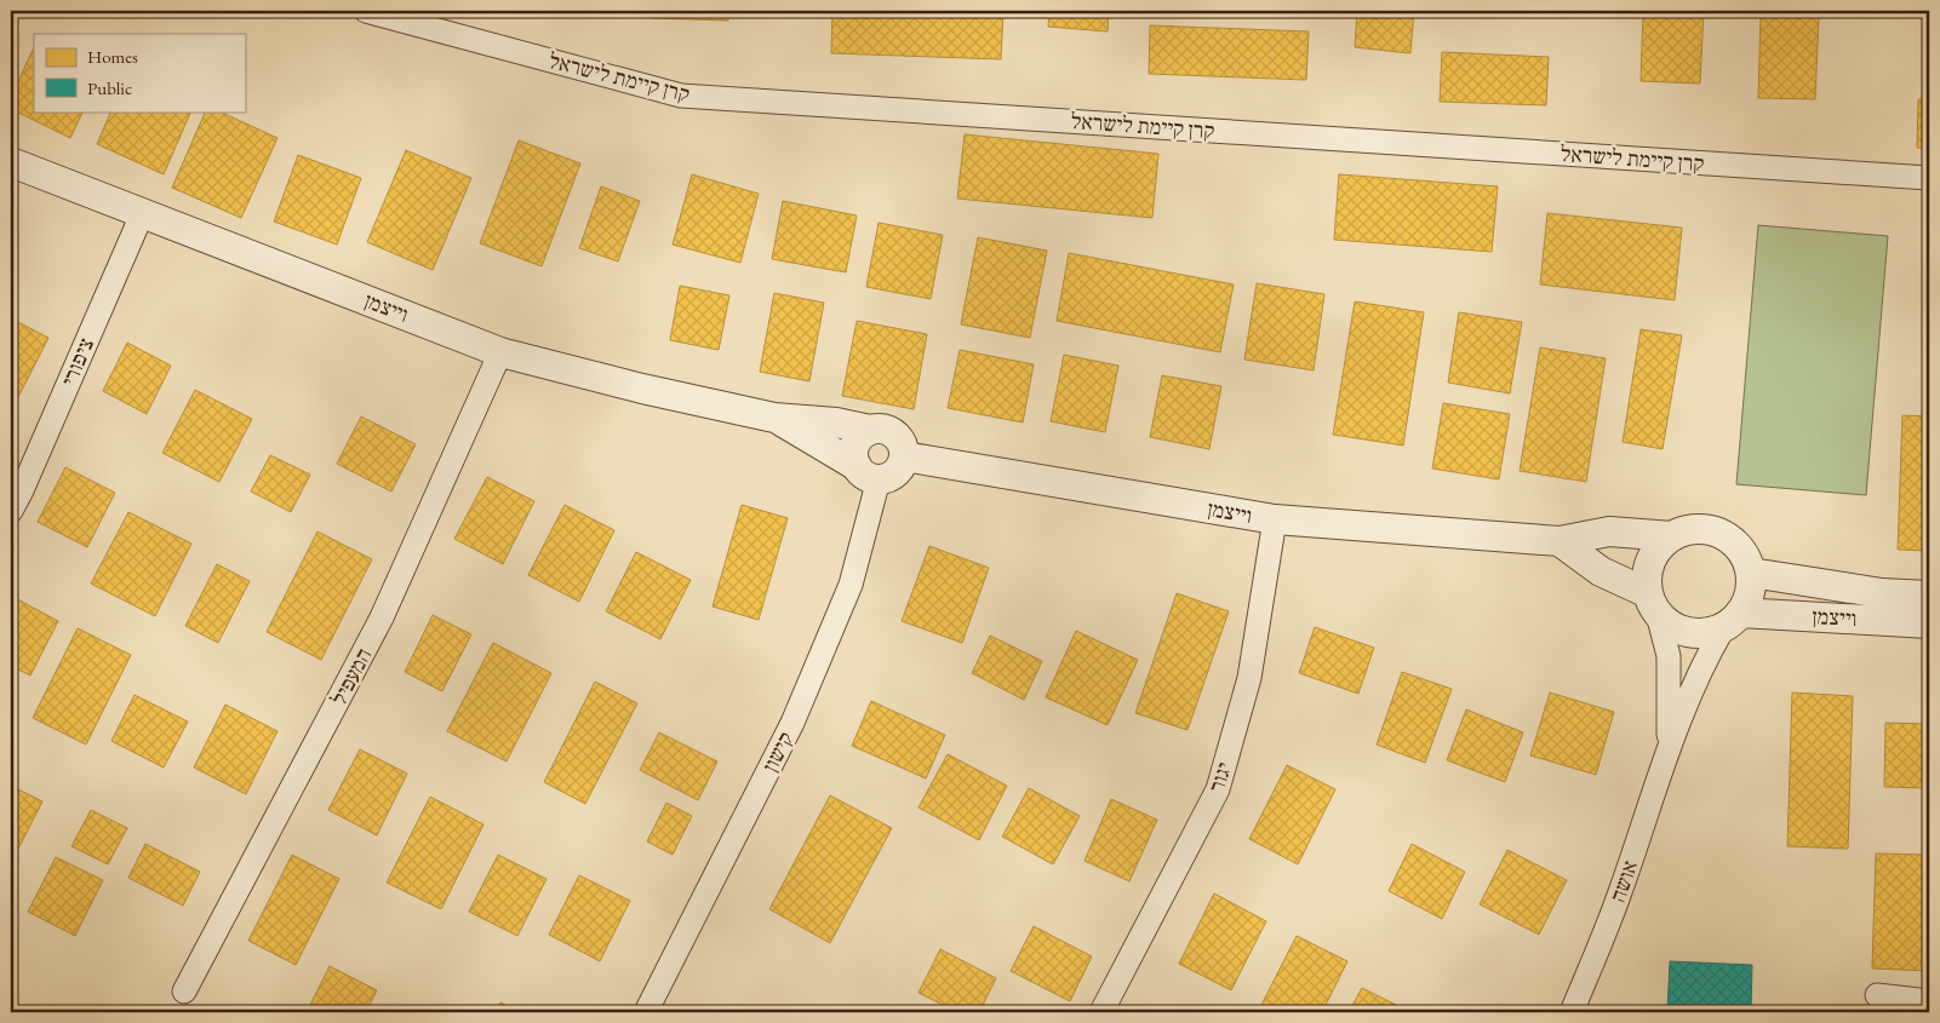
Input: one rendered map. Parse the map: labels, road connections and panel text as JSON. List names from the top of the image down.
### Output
{
  "streets": {
    "street": [
      "קרן קיימת לישראל",
      "וייצמן",
      "ציפורי",
      "המעפיל",
      "קישון",
      "יגור",
      "אושה"
    ]
  },
  "crossings": [
    ["וייצמן", "ציפורי"],
    ["וייצמן", "המעפיל"],
    ["וייצמן", "קישון"],
    ["וייצמן", "יגור"],
    ["וייצמן", "אושה"]
  ],
  "legend": ["Homes", "Public"]
}
